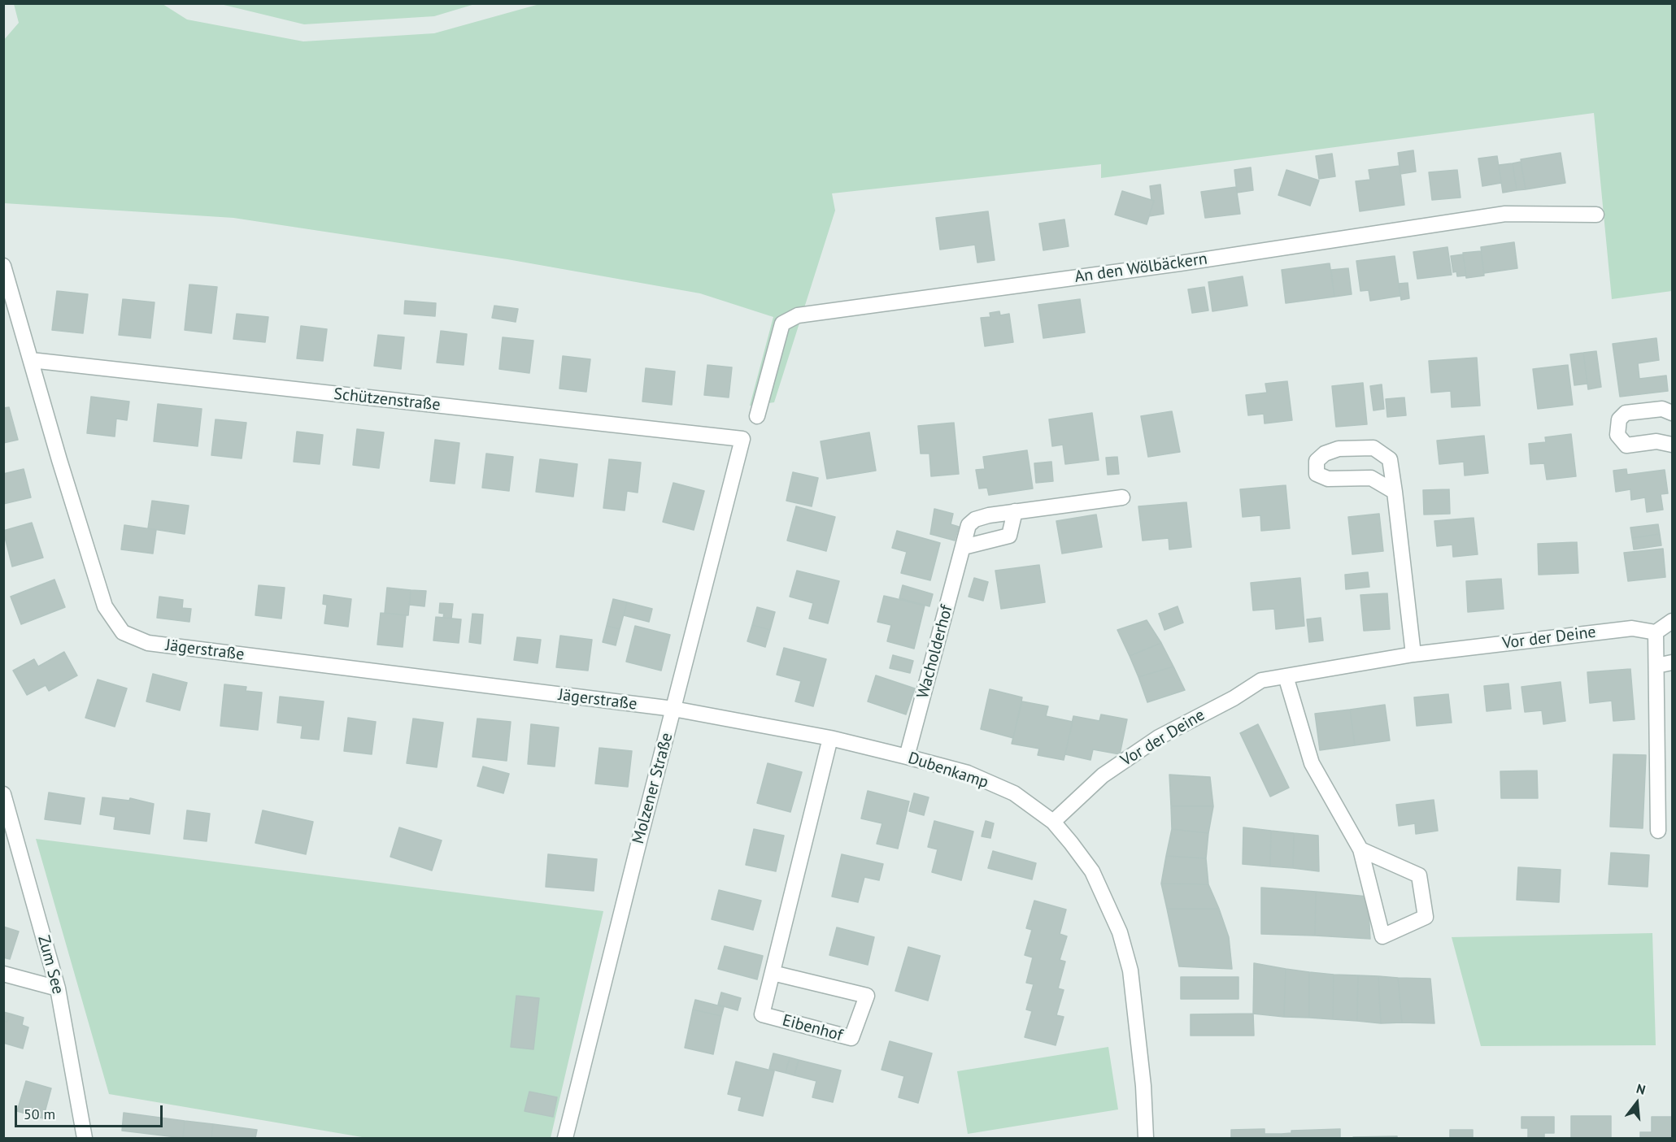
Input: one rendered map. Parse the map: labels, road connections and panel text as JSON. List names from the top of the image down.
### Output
{
  "streets": {
    "street": [
      "An den Wölbäckern",
      "Schützenstraße",
      "Vor der Deine",
      "Jägerstraße",
      "Wacholderhof",
      "Dubenkamp",
      "Molzener Straße",
      "Zum See",
      "Eibenhof"
    ]
  },
  "crossings": [
    ["Schützenstraße", "Jägerstraße"],
    ["Schützenstraße", "Molzener Straße"],
    ["Vor der Deine", "Dubenkamp"],
    ["Jägerstraße", "Dubenkamp"],
    ["Jägerstraße", "Molzener Straße"],
    ["Wacholderhof", "Dubenkamp"],
    ["Dubenkamp", "Molzener Straße"],
    ["Dubenkamp", "Eibenhof"]
  ],
  "scale_bar": "50 m",
  "north": "top"
}
